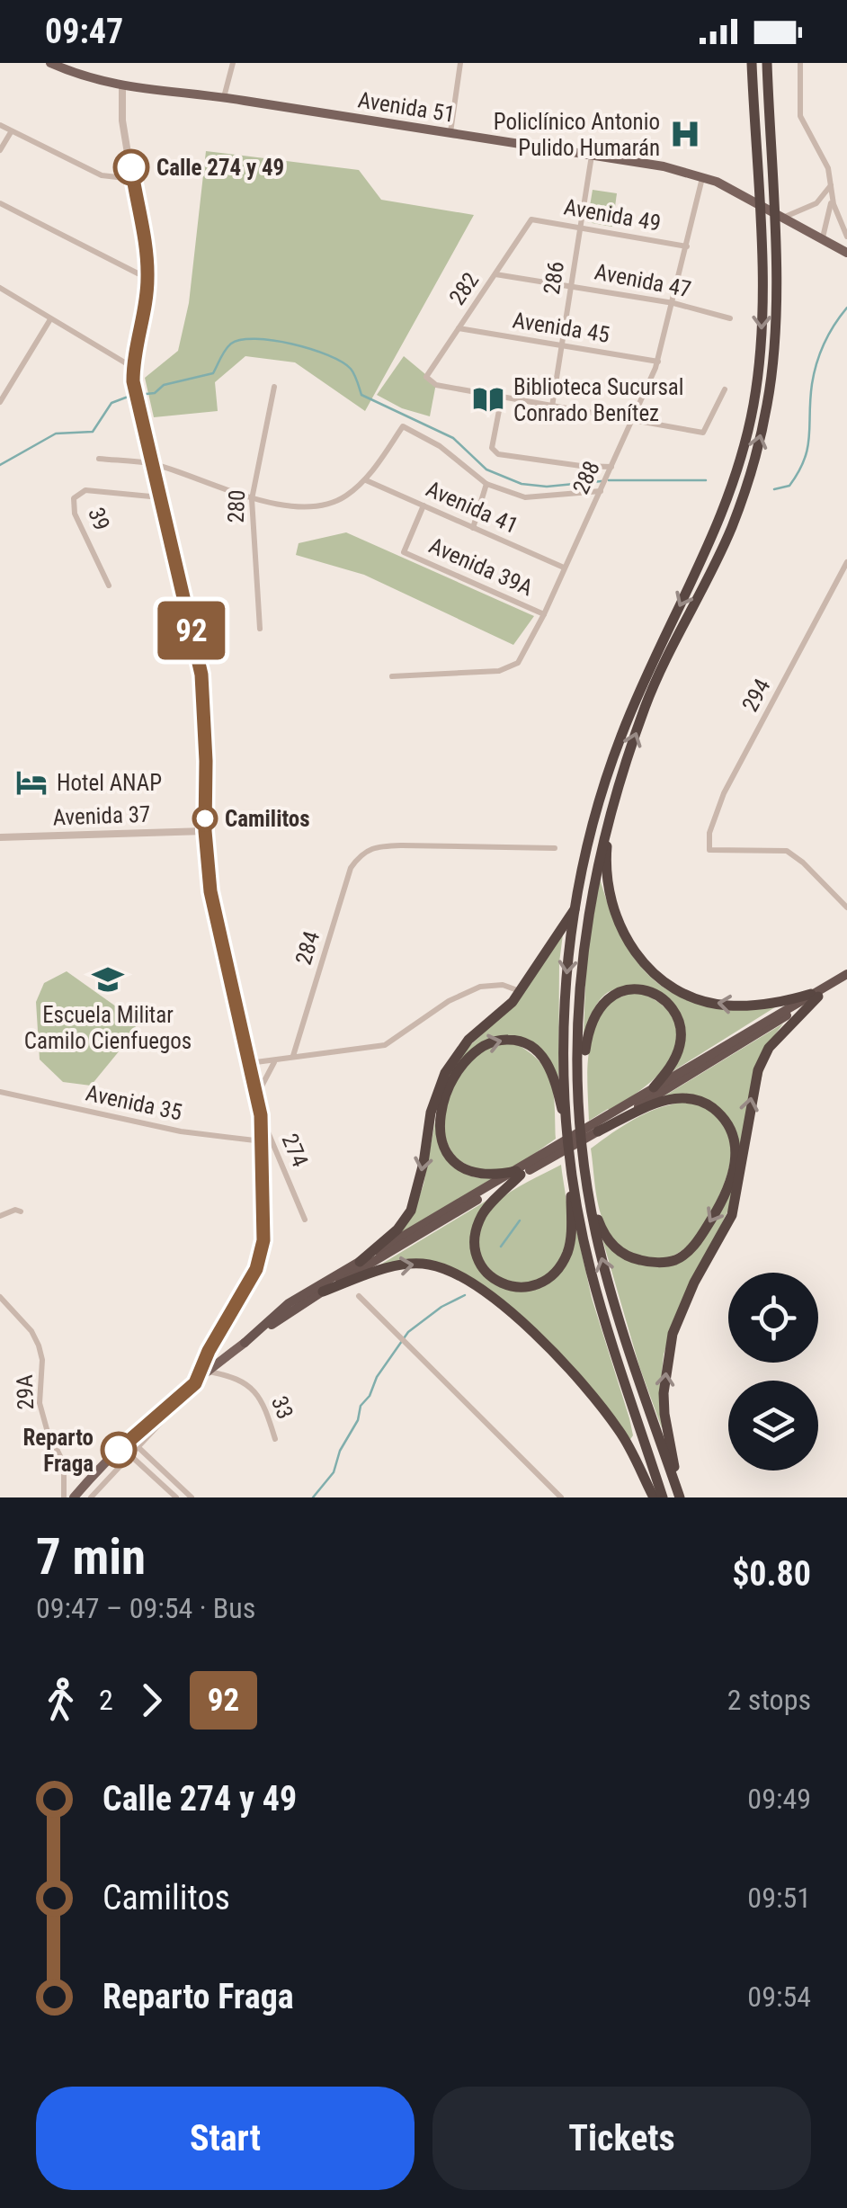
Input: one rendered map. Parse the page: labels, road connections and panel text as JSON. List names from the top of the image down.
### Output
{
  "streets": {
    "main road": ["Avenida 51"],
    "street": [
      "Avenida 49",
      "286",
      "Avenida 47",
      "282",
      "Avenida 45",
      "288",
      "280",
      "Avenida 41",
      "39",
      "Avenida 39A",
      "294",
      "Avenida 37",
      "284",
      "Avenida 35",
      "274",
      "29A",
      "33"
    ]
  },
  "crossings": [
    ["Avenida 51", "286"],
    ["Avenida 51", "288"],
    ["Avenida 51", "274"],
    ["Avenida 49", "286"],
    ["Avenida 49", "282"],
    ["Avenida 49", "288"],
    ["286", "Avenida 47"],
    ["286", "Avenida 45"],
    ["Avenida 47", "282"],
    ["Avenida 47", "288"],
    ["282", "Avenida 45"],
    ["Avenida 45", "288"],
    ["288", "Avenida 41"],
    ["288", "Avenida 39A"],
    ["Avenida 41", "Avenida 39A"],
    ["39", "274"],
    ["Avenida 37", "274"]
  ],
  "places": {
    "hospital": ["Policlínico Antonio Pulido Humarán"],
    "other": ["Calle 274 y 49", "Camilitos", "Reparto Fraga"],
    "library": ["Biblioteca Sucursal Conrado Benítez"],
    "hotel": ["Hotel ANAP"],
    "school or university": ["Escuela Militar Camilo Cienfuegos"]
  },
  "lines": ["bus line 92"],
  "page": {
    "status": "09:47",
    "on_map": "92",
    "heading": ["7 min", "09:47 – 09:54 · Bus", "$0.80"],
    "legs": ["2", "92", "2 stops"],
    "list": [
      {
        "name": "Calle 274 y 49",
        "value": "09:49"
      },
      {
        "name": "Camilitos",
        "value": "09:51"
      },
      {
        "name": "Reparto Fraga",
        "value": "09:54"
      }
    ],
    "buttons": ["Start", "Tickets"]
  }
}
